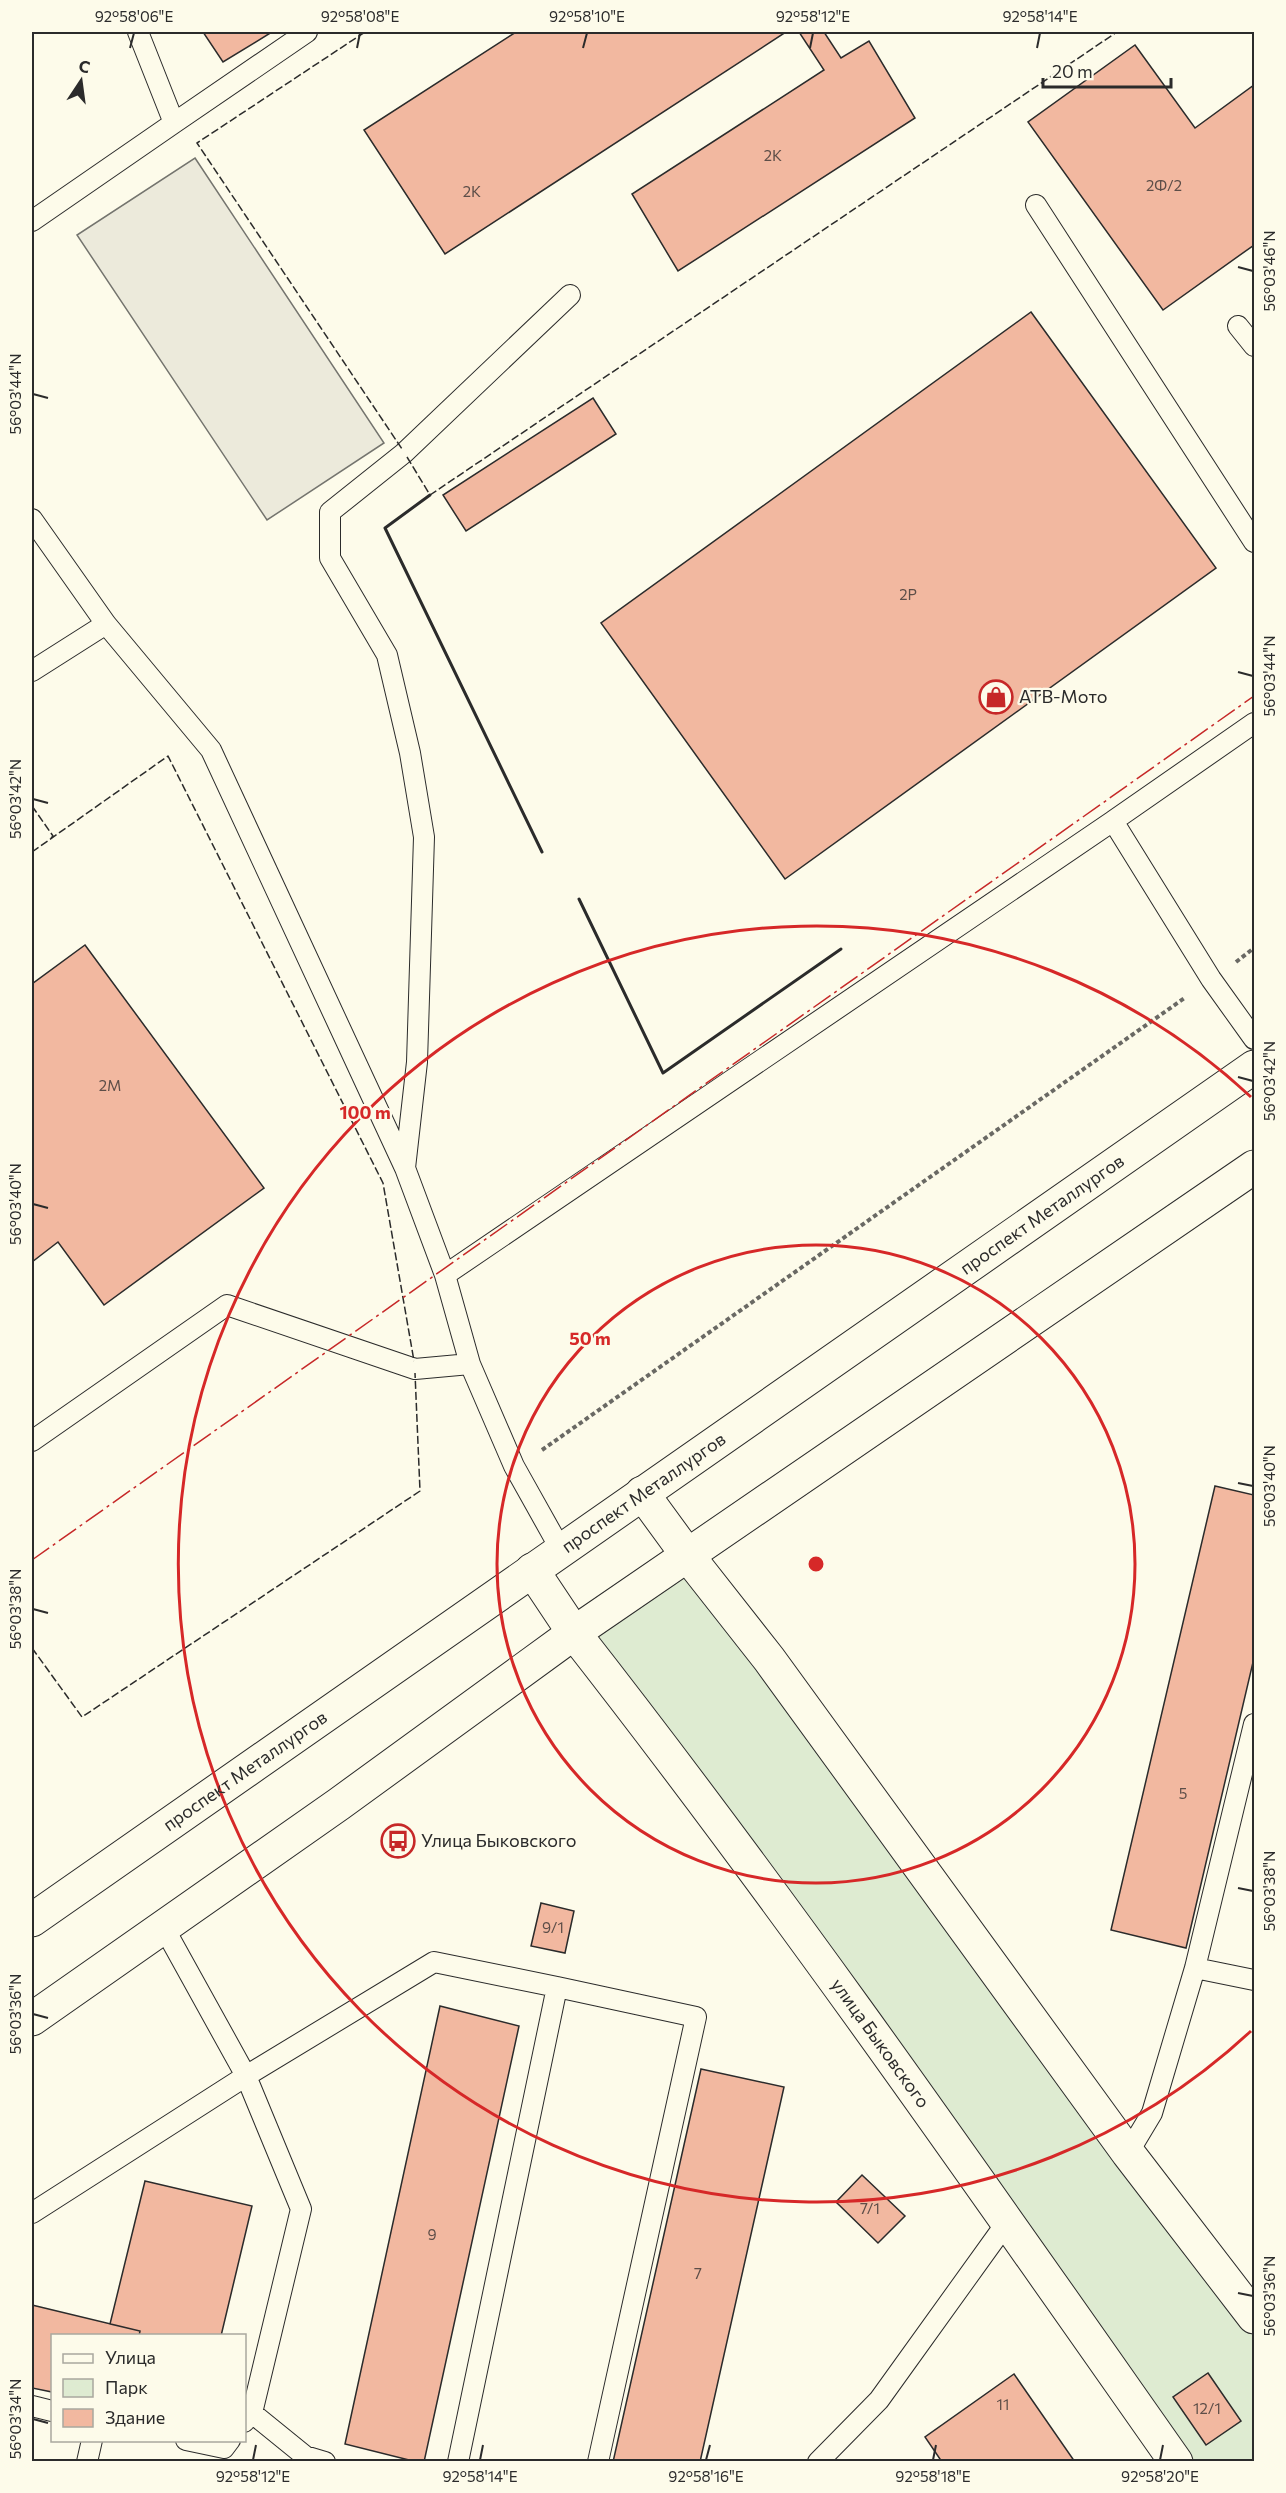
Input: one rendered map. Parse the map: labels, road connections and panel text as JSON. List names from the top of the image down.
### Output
{
  "streets": {
    "main road": ["проспект Металлургов", "улица Быковского"]
  },
  "crossings": [
    ["проспект Металлургов", "улица Быковского"]
  ],
  "places": {
    "shop": ["АТВ-Мото"],
    "bus stop": ["Улица Быковского"]
  },
  "house_numbers": [
    "2К",
    "2Ф/2",
    "2К",
    "2Р",
    "2М",
    "5",
    "9/1",
    "7/1",
    "9",
    "7",
    "11",
    "12/1"
  ],
  "legend": ["Улица", "Парк", "Здание"],
  "scale_bar": "20 m",
  "north": "top",
  "coordinates": [
    "92°58'06\"E",
    "92°58'08\"E",
    "92°58'10\"E",
    "92°58'12\"E",
    "92°58'14\"E",
    "56°03'46\"N",
    "56°03'44\"N",
    "56°03'42\"N",
    "56°03'40\"N",
    "56°03'38\"N",
    "56°03'36\"N",
    "56°03'34\"N",
    "92°58'16\"E",
    "92°58'18\"E",
    "92°58'20\"E"
  ],
  "rings": ["100 m", "50 m"]
}
